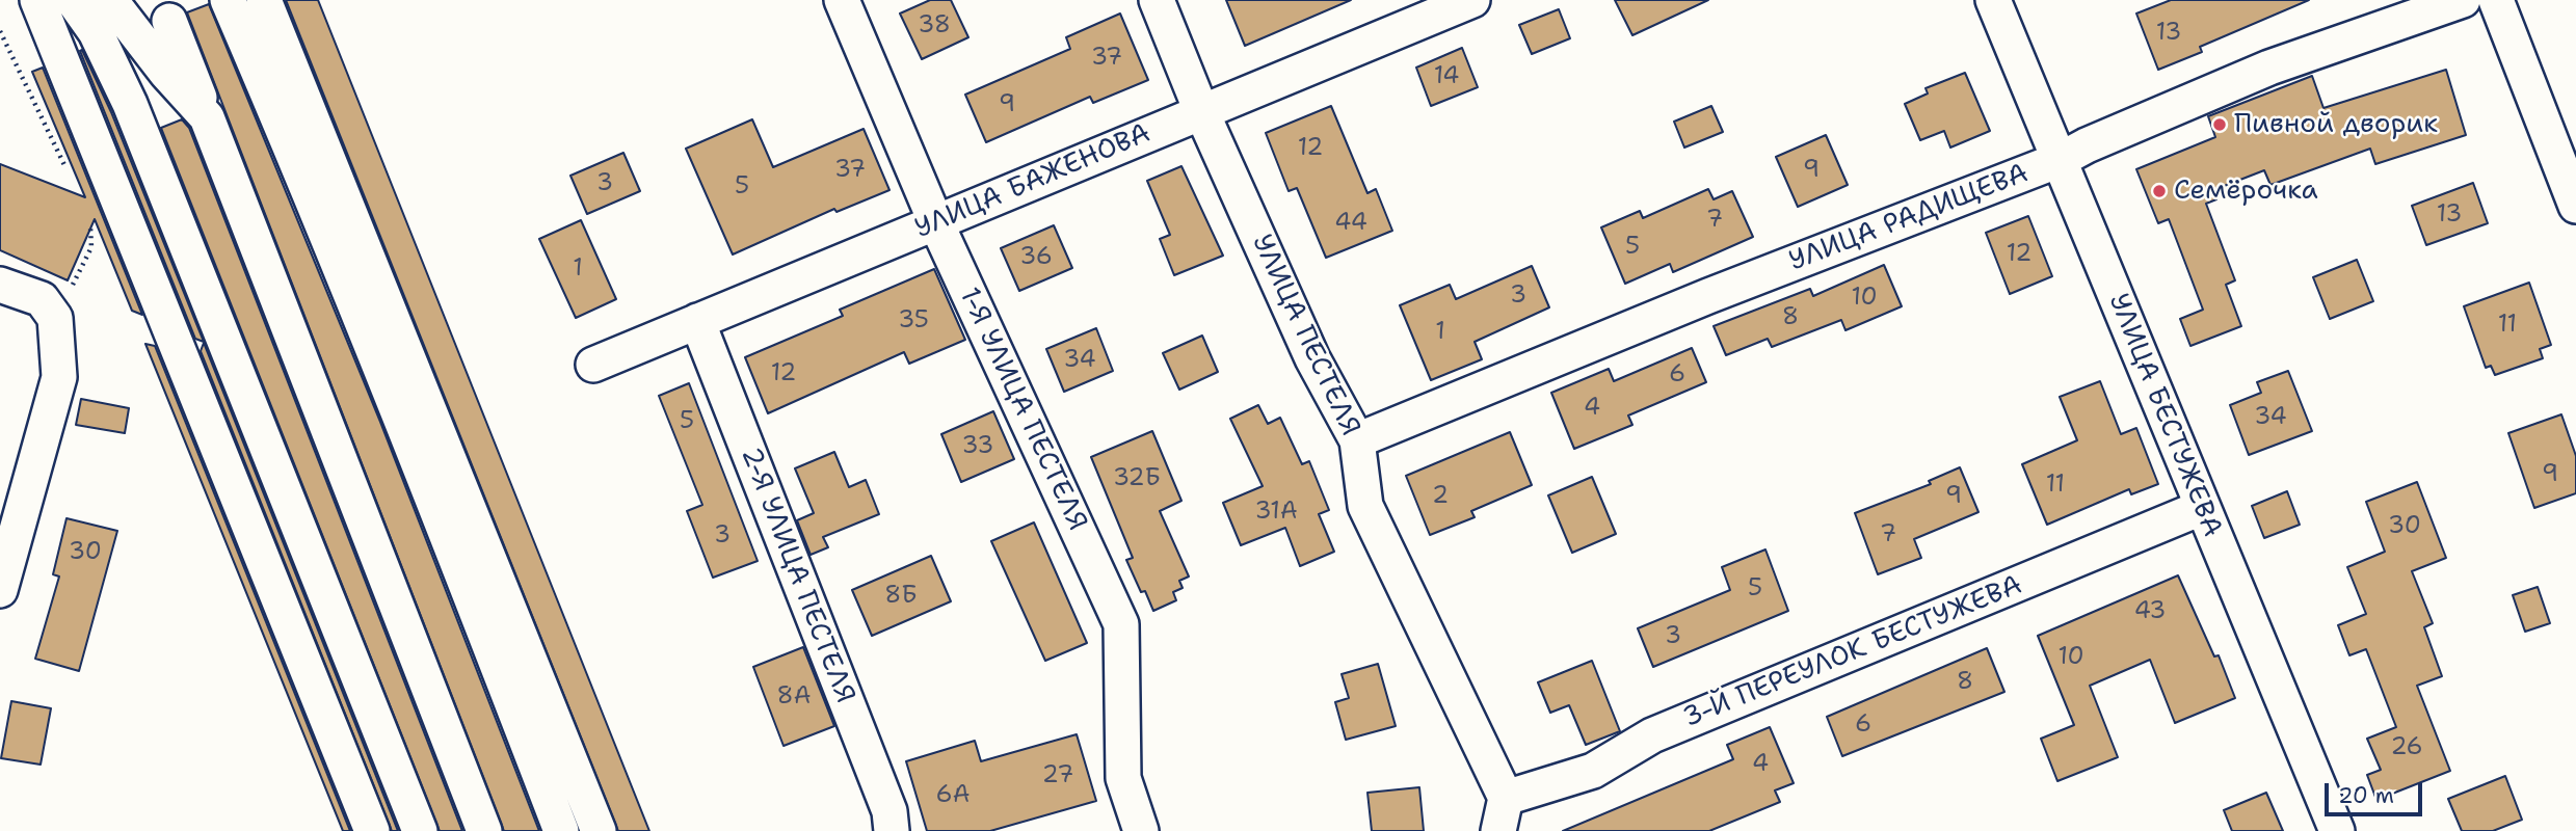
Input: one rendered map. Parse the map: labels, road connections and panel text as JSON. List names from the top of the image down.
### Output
{
  "streets": {
    "street": [
      "УЛИЦА БАЖЕНОВА",
      "УЛИЦА РАДИЩЕВА",
      "УЛИЦА ПЕСТЕЛЯ",
      "1-Я УЛИЦА ПЕСТЕЛЯ",
      "УЛИЦА БЕСТУЖЕВА",
      "2-Я УЛИЦА ПЕСТЕЛЯ",
      "3-Й ПЕРЕУЛОК БЕСТУЖЕВА"
    ]
  },
  "crossings": [
    ["УЛИЦА БАЖЕНОВА", "УЛИЦА ПЕСТЕЛЯ"],
    ["УЛИЦА БАЖЕНОВА", "1-Я УЛИЦА ПЕСТЕЛЯ"],
    ["УЛИЦА БАЖЕНОВА", "2-Я УЛИЦА ПЕСТЕЛЯ"],
    ["УЛИЦА РАДИЩЕВА", "УЛИЦА ПЕСТЕЛЯ"],
    ["УЛИЦА РАДИЩЕВА", "УЛИЦА БЕСТУЖЕВА"],
    ["УЛИЦА ПЕСТЕЛЯ", "3-Й ПЕРЕУЛОК БЕСТУЖЕВА"],
    ["УЛИЦА БЕСТУЖЕВА", "3-Й ПЕРЕУЛОК БЕСТУЖЕВА"]
  ],
  "places": ["Пивной дворик", "Семёрочка"],
  "house_numbers": [
    "38",
    "13",
    "37",
    "14",
    "9",
    "12",
    "37",
    "9",
    "3",
    "5",
    "13",
    "7",
    "44",
    "5",
    "12",
    "36",
    "1",
    "3",
    "10",
    "8",
    "35",
    "11",
    "1",
    "34",
    "12",
    "6",
    "4",
    "34",
    "5",
    "33",
    "9",
    "32Б",
    "11",
    "2",
    "9",
    "31А",
    "30",
    "7",
    "3",
    "30",
    "5",
    "8Б",
    "43",
    "3",
    "10",
    "8",
    "8А",
    "6",
    "26",
    "4",
    "27",
    "6А"
  ],
  "scale_bar": "20 m"
}
